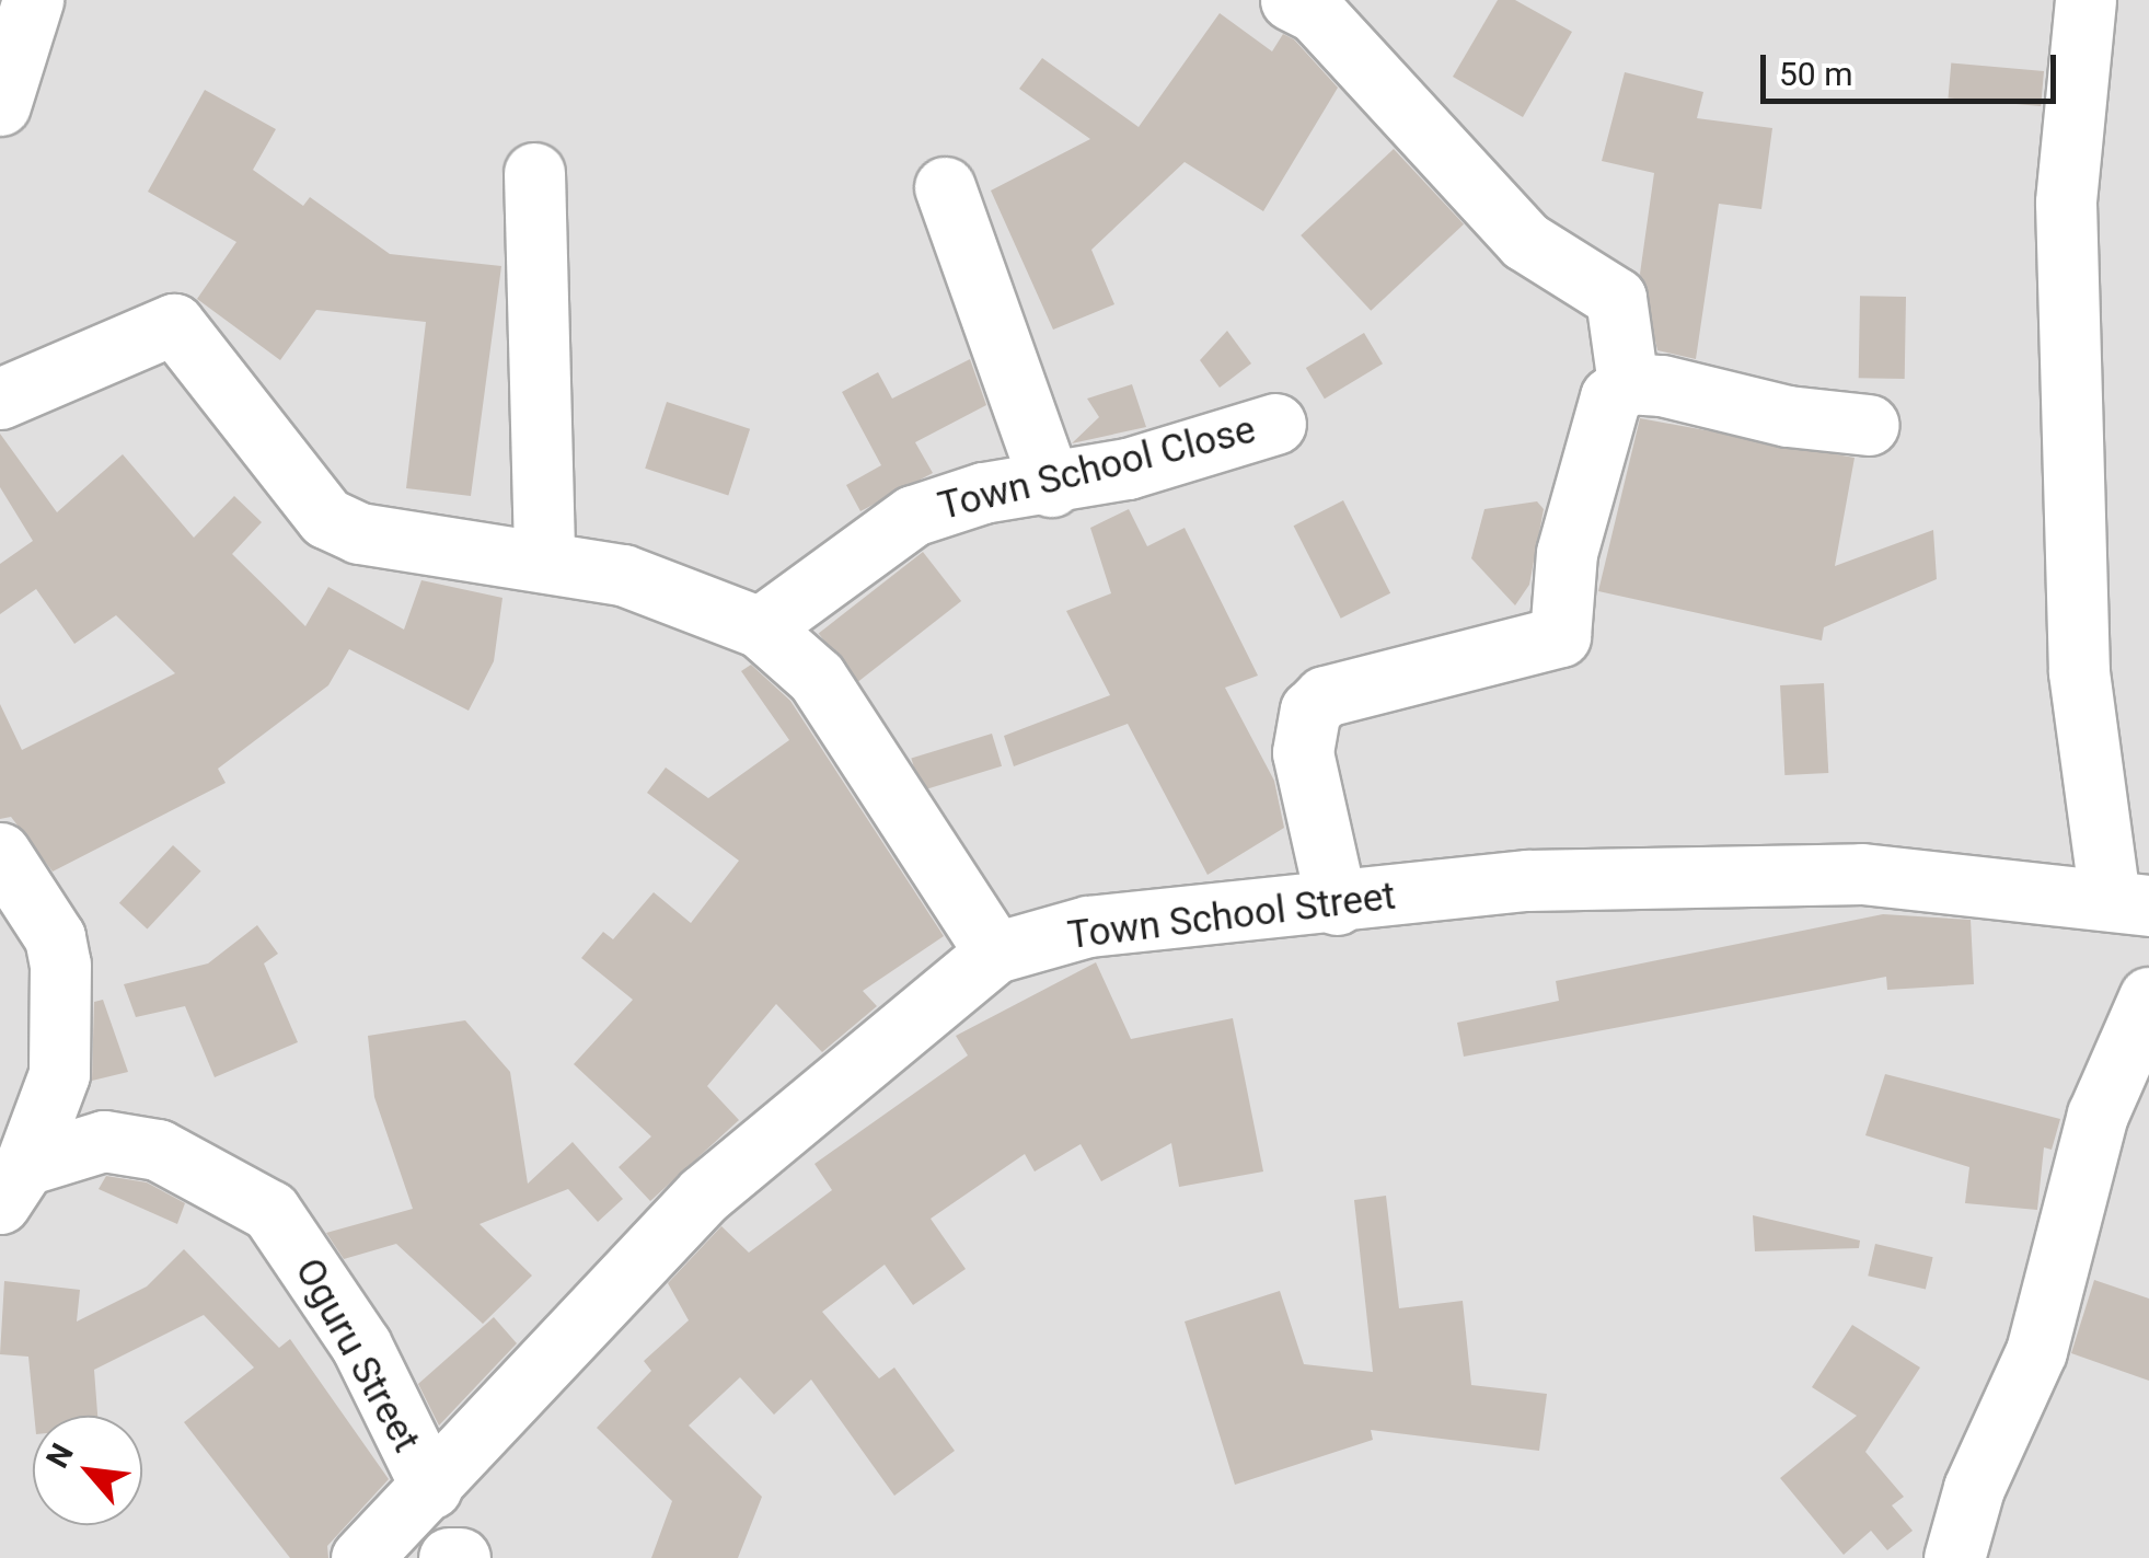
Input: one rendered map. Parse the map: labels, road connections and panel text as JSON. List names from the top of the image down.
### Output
{
  "streets": {
    "street": ["Town School Close", "Town School Street", "Oguru Street"]
  },
  "crossings": [
    ["Town School Street", "Oguru Street"]
  ],
  "scale_bar": "50 m",
  "north": "top left"
}
